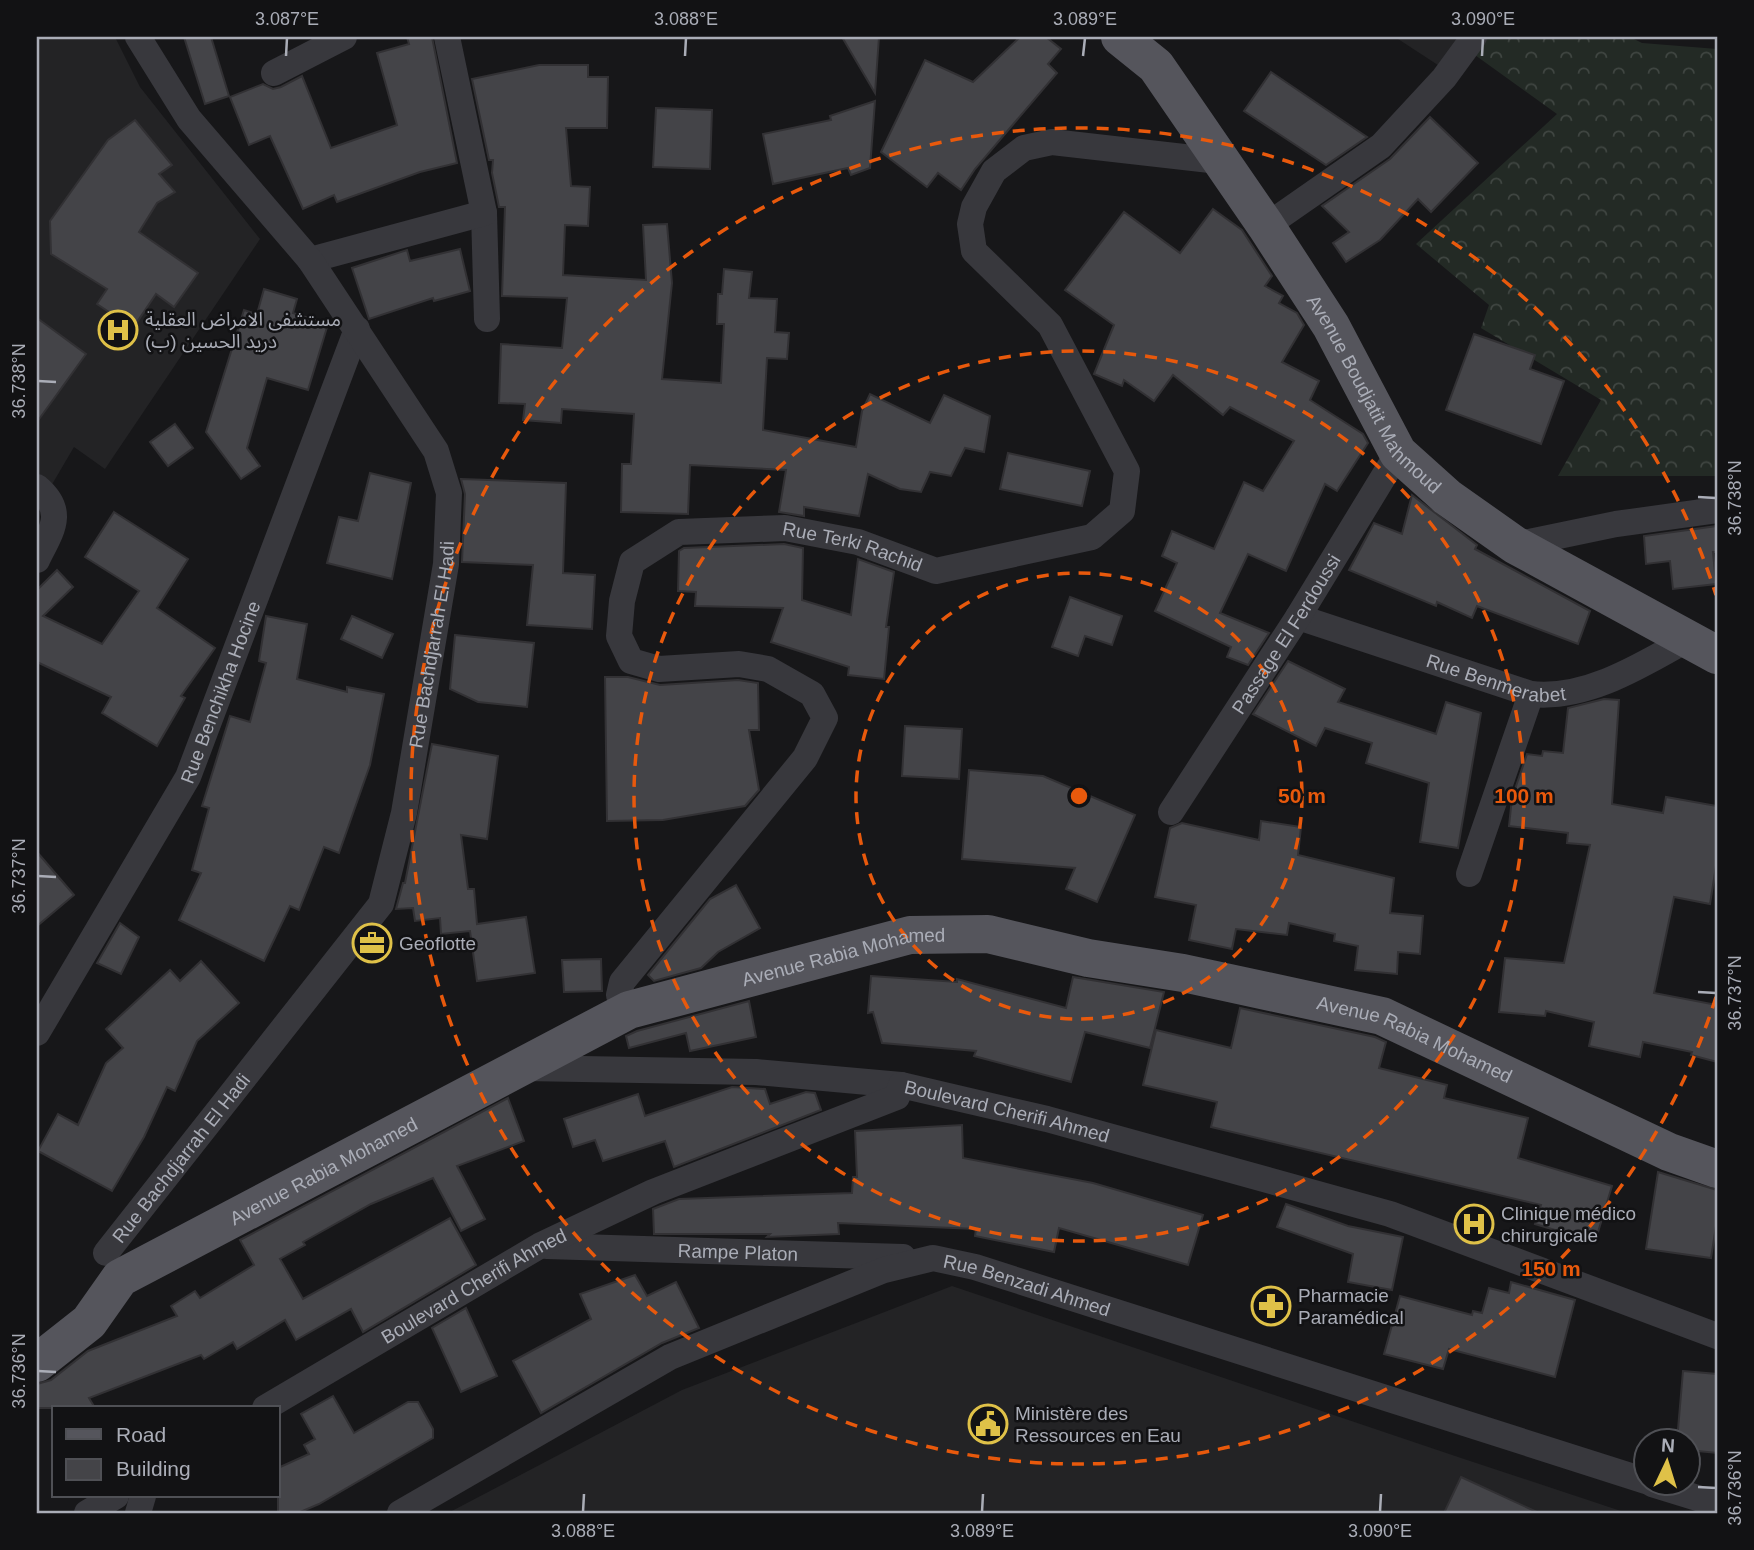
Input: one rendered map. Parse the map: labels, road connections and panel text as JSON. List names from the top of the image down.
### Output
{
  "streets": {
    "main road": ["Avenue Boudjatit Mahmoud", "Avenue Rabia Mohamed"],
    "street": [
      "Rue Terki Rachid",
      "Passage El Ferdoussi",
      "Rue Bachdjarrah El Hadi",
      "Rue Benmerabet",
      "Rue Benchikha Hocine",
      "Boulevard Cherifi Ahmed",
      "Rampe Platon",
      "Rue Benzadi Ahmed"
    ]
  },
  "crossings": [
    ["Avenue Boudjatit Mahmoud", "Rue Terki Rachid"],
    ["Avenue Boudjatit Mahmoud", "Passage El Ferdoussi"],
    ["Avenue Boudjatit Mahmoud", "Rue Benmerabet"],
    ["Rue Terki Rachid", "Avenue Rabia Mohamed"],
    ["Passage El Ferdoussi", "Rue Benmerabet"],
    ["Rue Bachdjarrah El Hadi", "Rue Benchikha Hocine"],
    ["Boulevard Cherifi Ahmed", "Rampe Platon"],
    ["Rampe Platon", "Rue Benzadi Ahmed"]
  ],
  "places": {
    "hospital": ["مستشفى الامراض العقلية دريد الحسين (ب)", "Clinique médico chirurgicale"],
    "office": ["Geoflotte"],
    "pharmacy": ["Pharmacie Paramédical"],
    "public building": ["Ministère des Ressources en Eau"]
  },
  "legend": ["Road", "Building"],
  "north": "top",
  "coordinates": [
    "3.087°E",
    "3.088°E",
    "3.089°E",
    "3.090°E",
    "36.738°N",
    "36.737°N",
    "36.736°N"
  ],
  "rings": ["50 m", "100 m", "150 m"]
}
